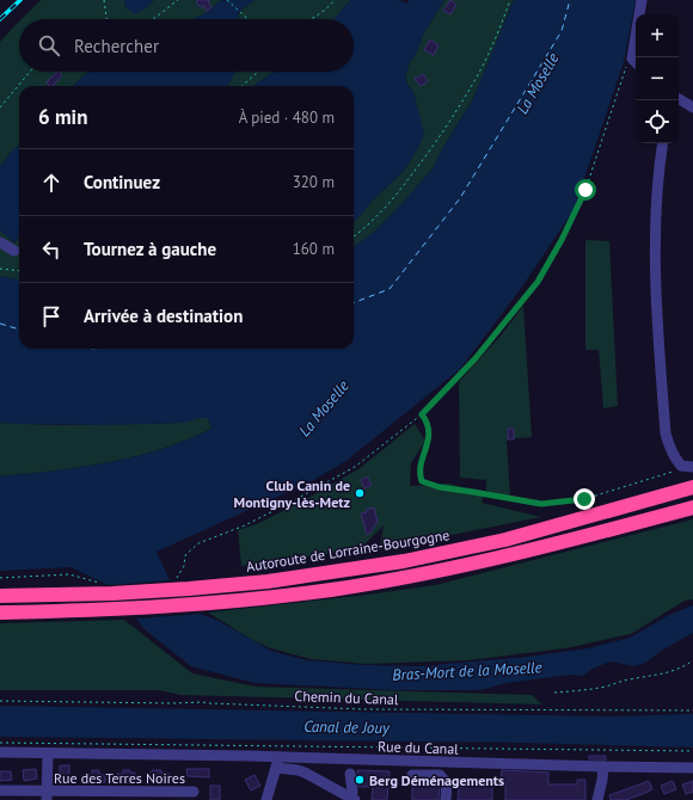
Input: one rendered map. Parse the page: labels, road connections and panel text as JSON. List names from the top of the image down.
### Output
{
  "streets": {
    "highway": ["Autoroute de Lorraine-Bourgogne"],
    "street": ["Rue du Canal", "Rue des Terres Noires"],
    "path": ["Chemin du Canal"]
  },
  "water": ["La Moselle", "Bras-Mort de la Moselle", "Canal de Jouy"],
  "places": ["Club Canin de Montigny-lès-Metz", "Berg Déménagements"],
  "page": {
    "map_buttons": ["+", "−"],
    "search": "Rechercher",
    "heading": ["6 min", "À pied · 480 m"],
    "list": [
      ["Continuez", "320 m"],
      ["Tournez à gauche", "160 m"],
      "Arrivée à destination"
    ]
  }
}
